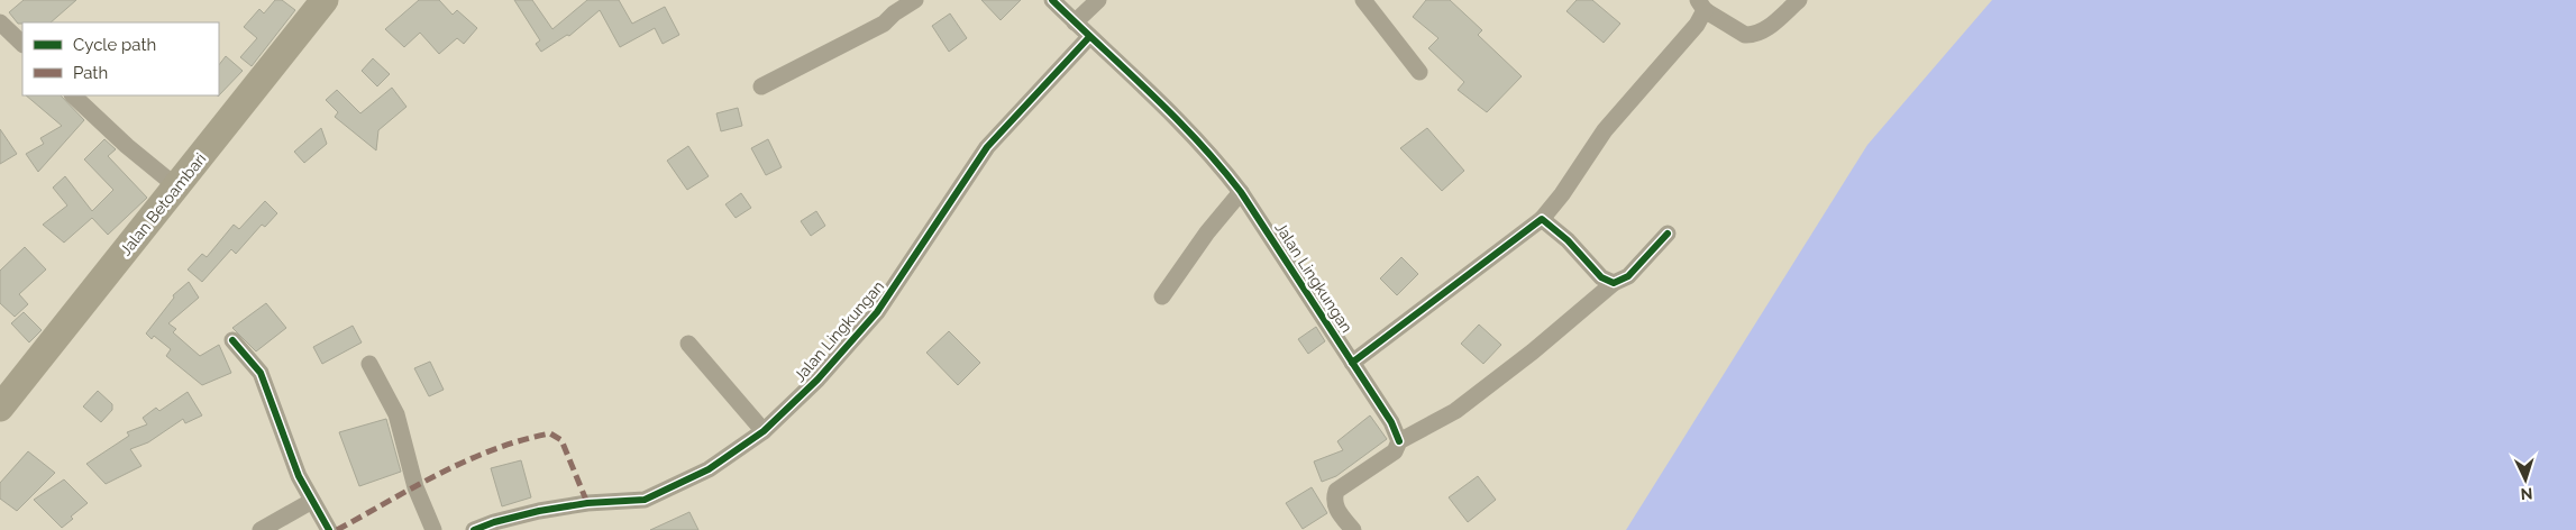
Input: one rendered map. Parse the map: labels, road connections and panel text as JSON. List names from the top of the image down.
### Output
{
  "streets": {
    "main road": ["Jalan Betoambari"],
    "street": ["Jalan Lingkungan"]
  },
  "legend": ["Cycle path", "Path"],
  "north": "bottom"
}
